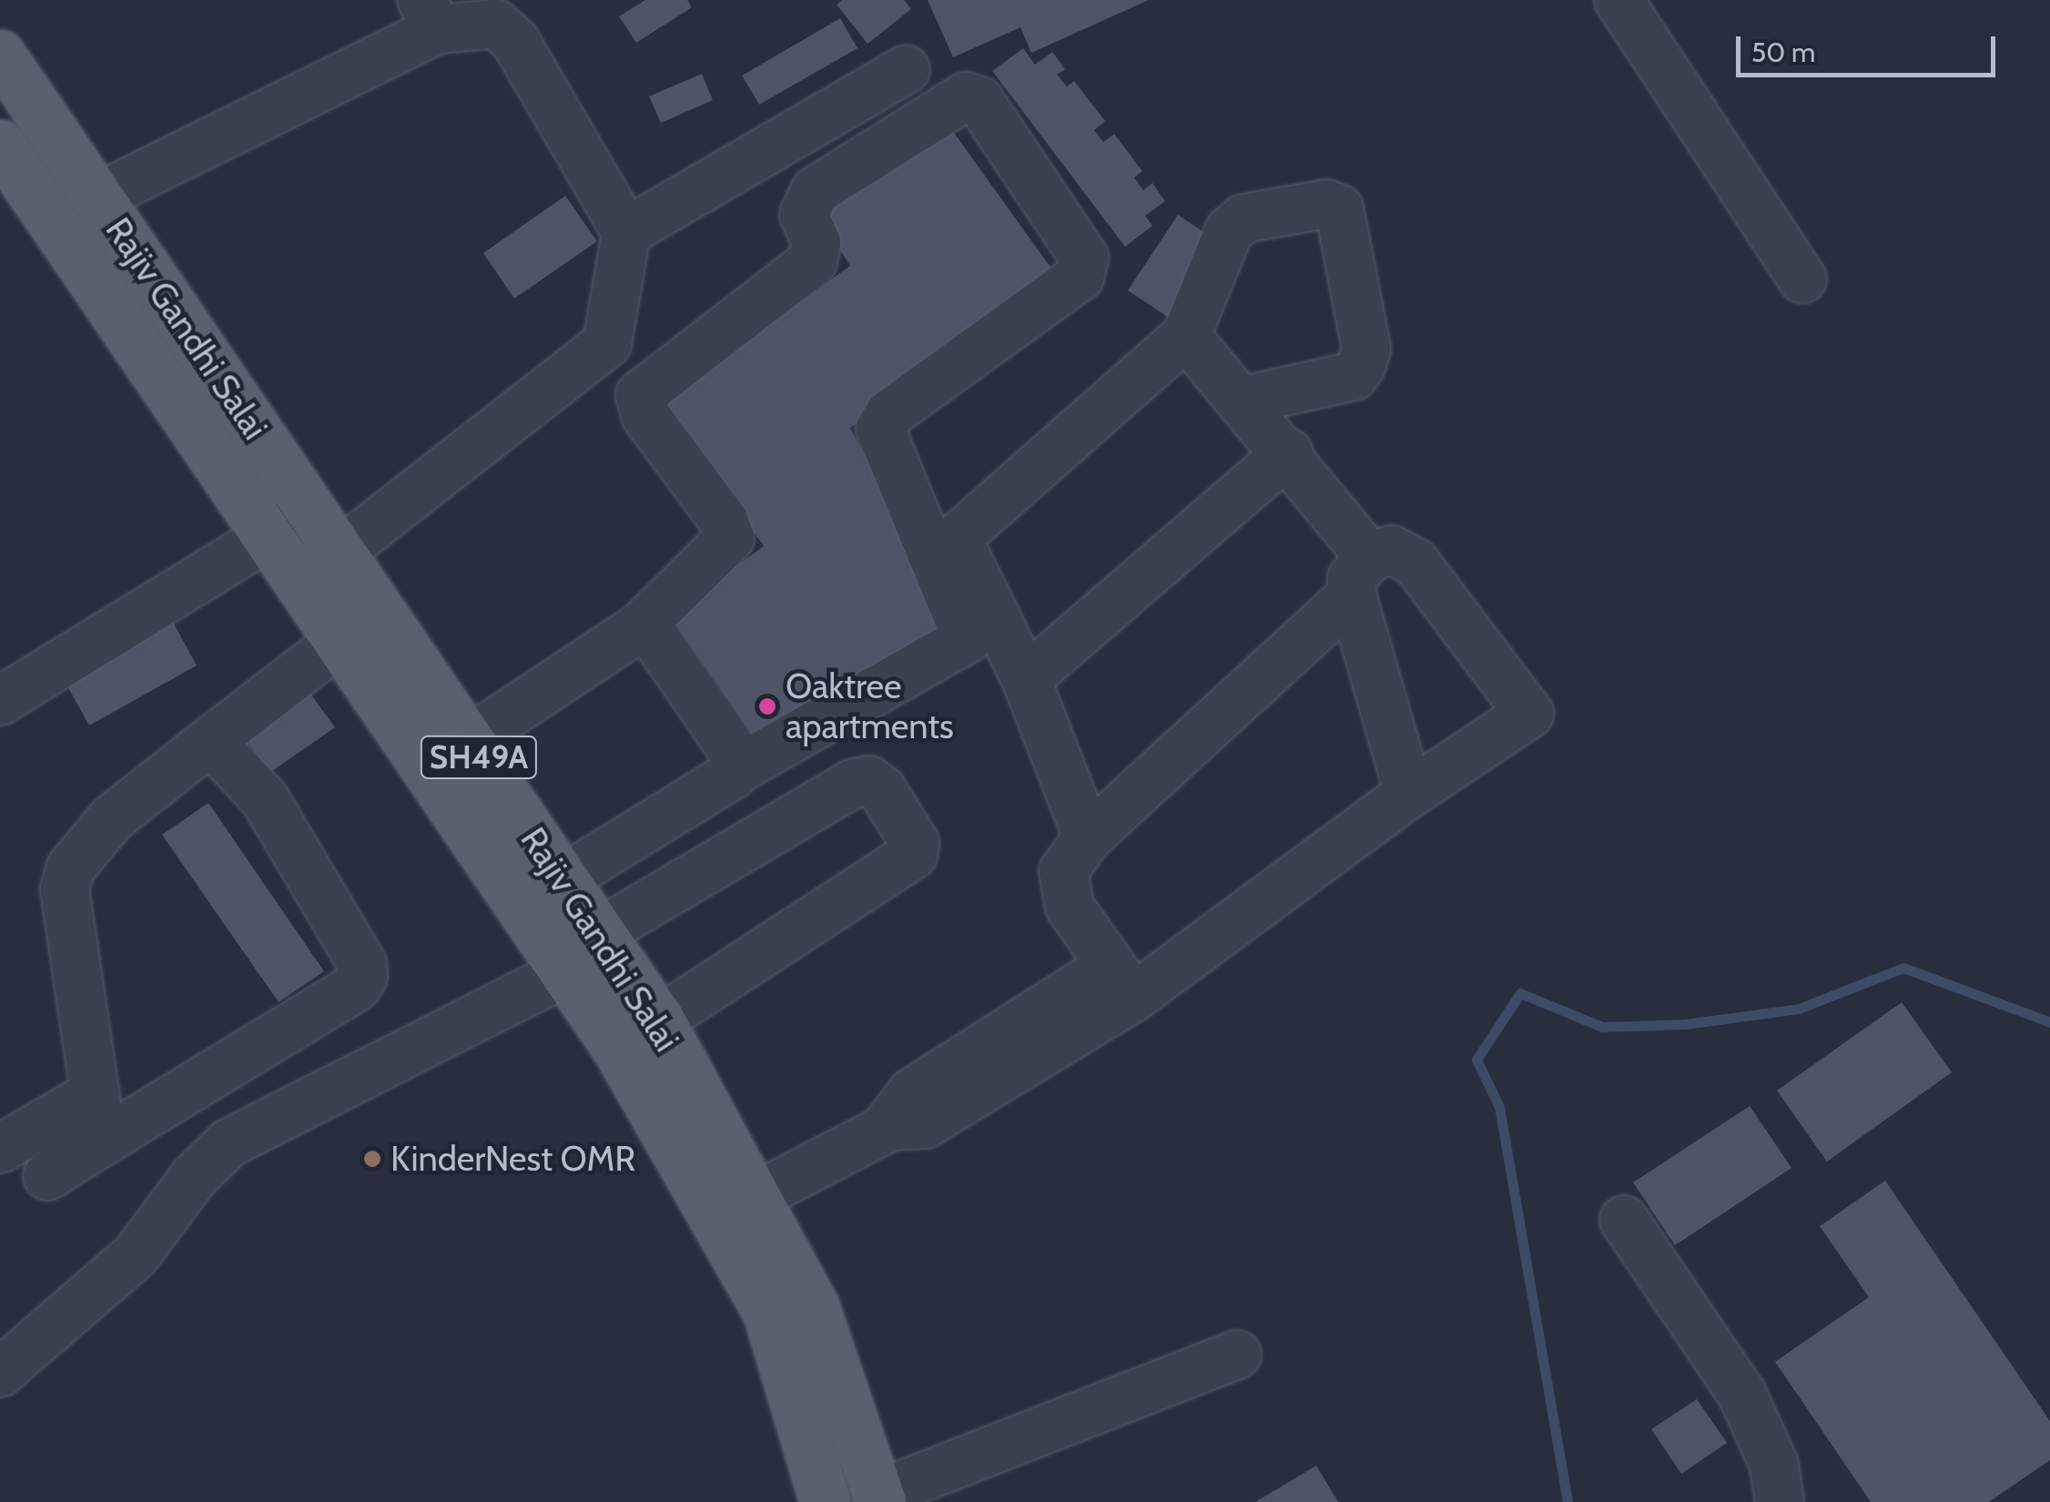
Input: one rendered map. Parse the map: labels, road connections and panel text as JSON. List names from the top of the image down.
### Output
{
  "streets": {
    "main road": ["Rajiv Gandhi Salai", "SH49A"]
  },
  "places": ["Oaktree apartments", "KinderNest OMR"],
  "scale_bar": "50 m"
}
